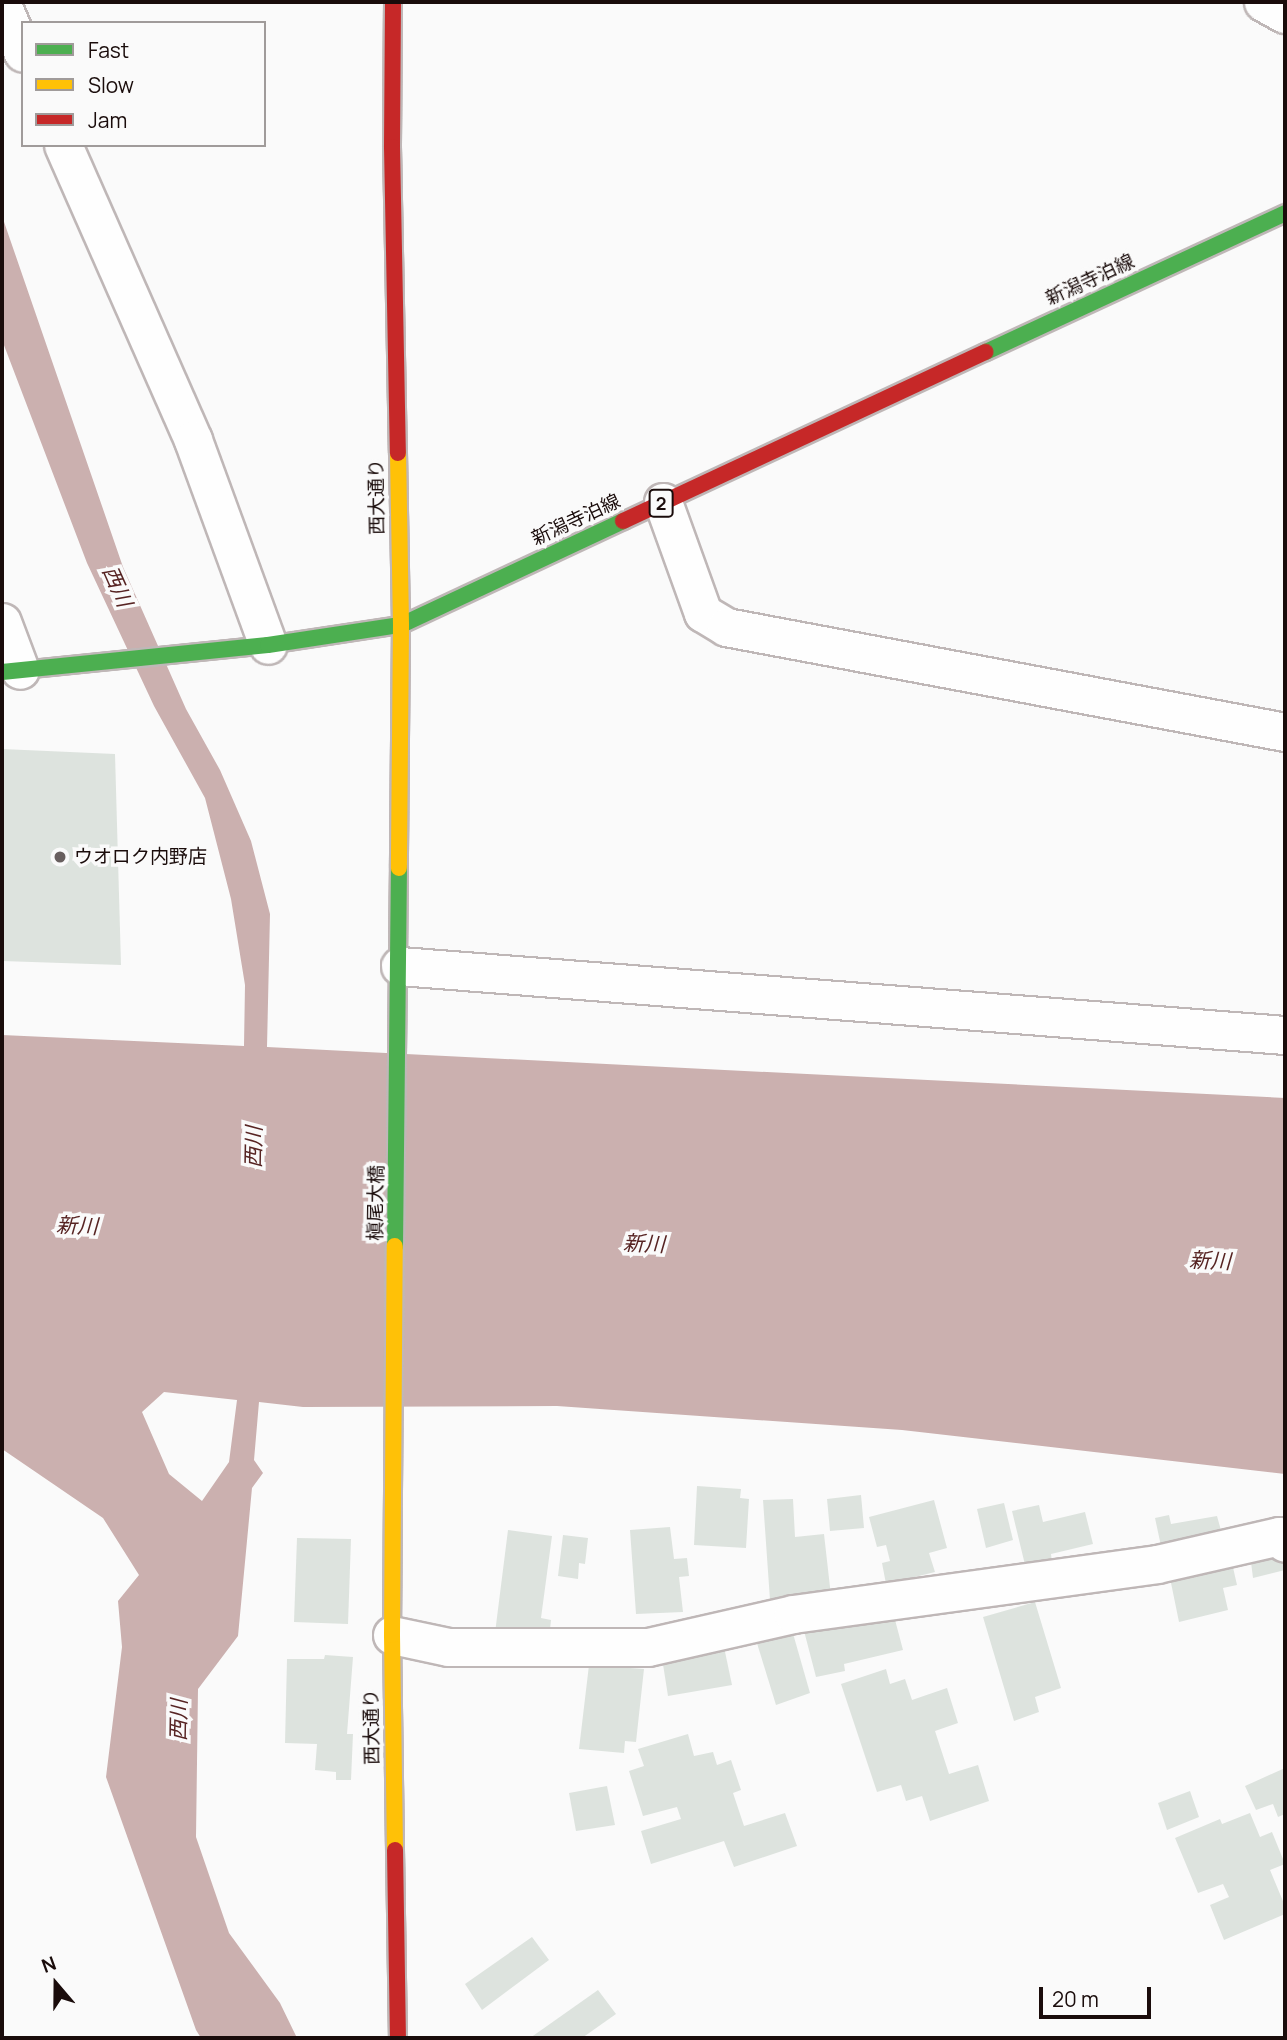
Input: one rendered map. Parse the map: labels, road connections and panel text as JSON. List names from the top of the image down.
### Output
{
  "streets": {
    "street": [
      "新潟寺泊線",
      "西大通り",
      "2",
      "槇尾大橋"
    ]
  },
  "crossings": [
    ["新潟寺泊線", "西大通り"],
    ["西大通り", "槇尾大橋"]
  ],
  "water": ["西川", "新川"],
  "places": ["ウオロク内野店"],
  "legend": ["Fast", "Slow", "Jam"],
  "scale_bar": "20 m",
  "north": "top"
}
